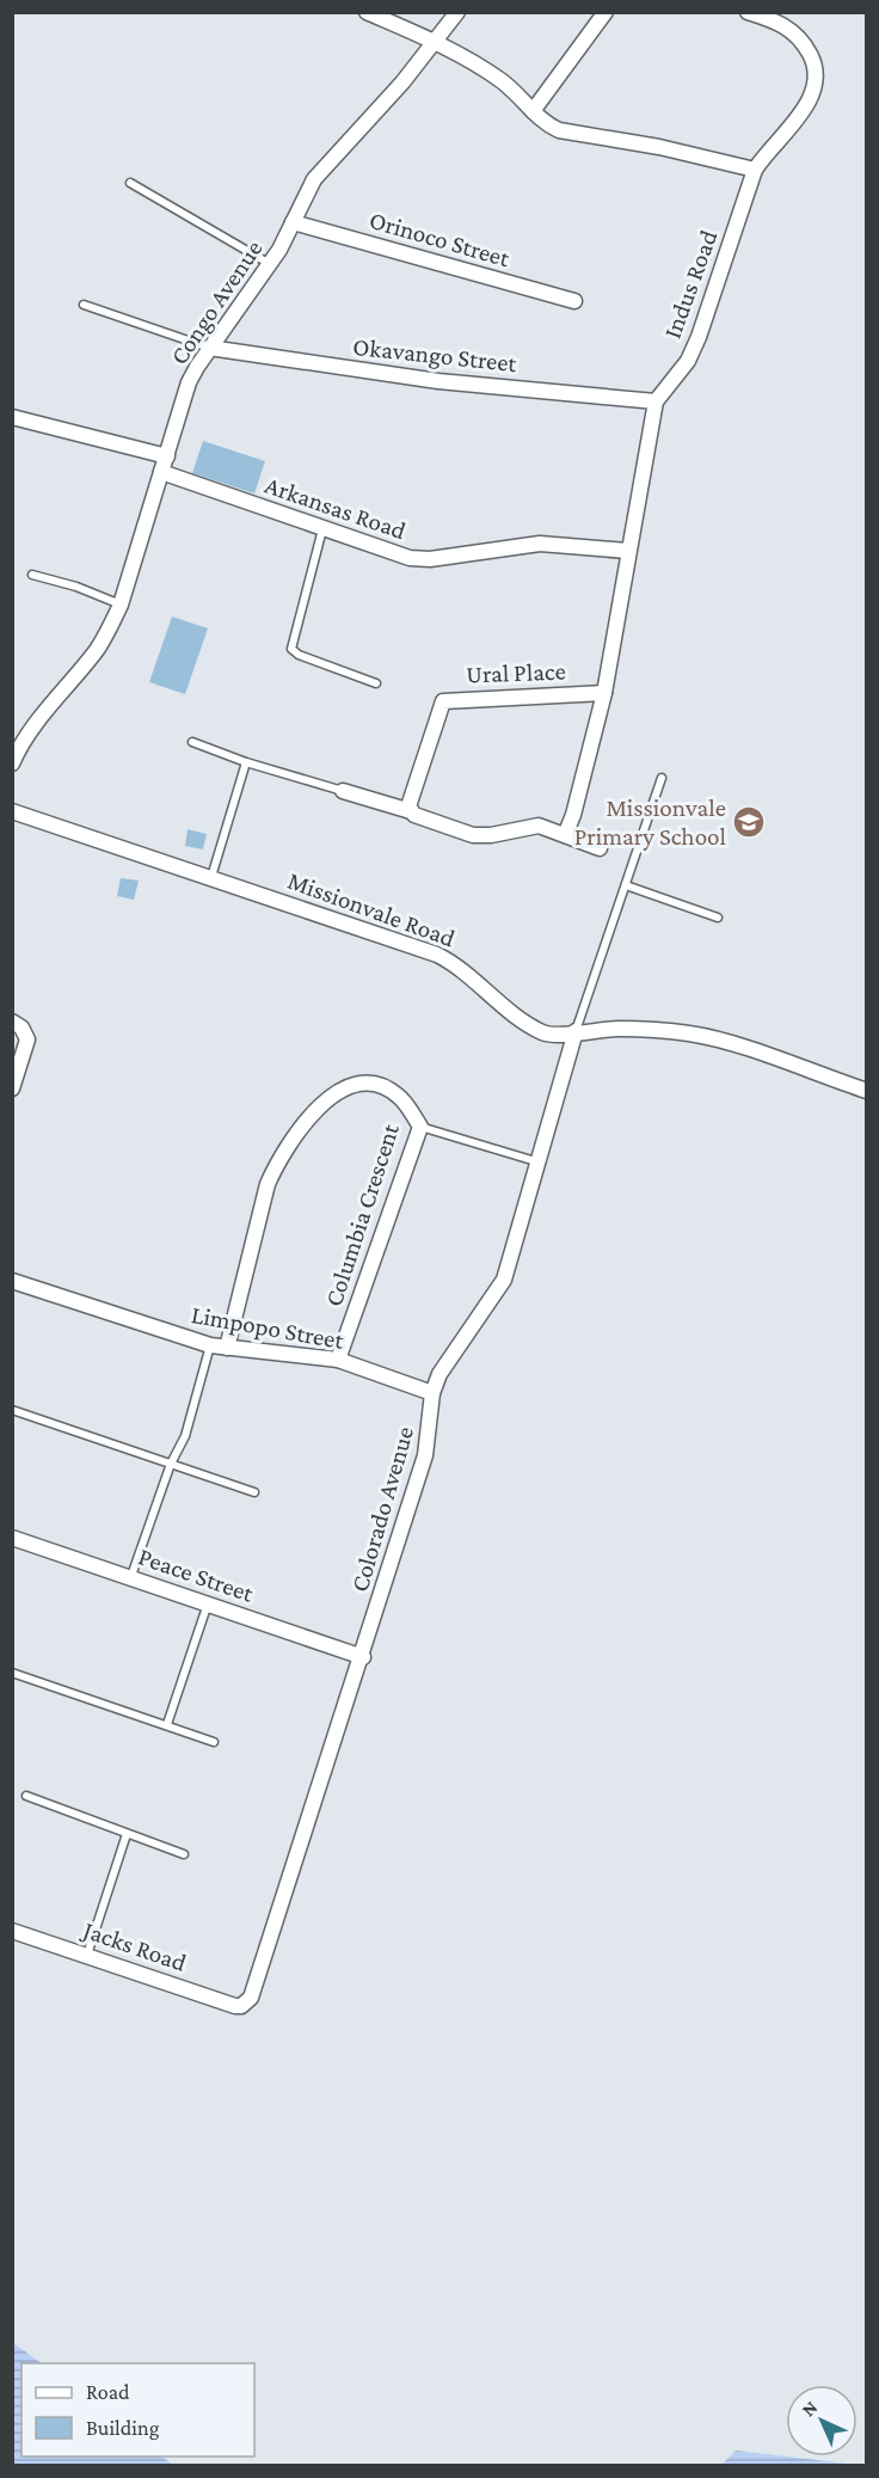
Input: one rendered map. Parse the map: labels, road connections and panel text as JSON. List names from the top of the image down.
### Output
{
  "streets": {
    "street": [
      "Orinoco Street",
      "Indus Road",
      "Congo Avenue",
      "Okavango Street",
      "Arkansas Road",
      "Ural Place",
      "Missionvale Road",
      "Columbia Crescent",
      "Limpopo Street",
      "Colorado Avenue",
      "Peace Street",
      "Jacks Road"
    ]
  },
  "crossings": [
    ["Orinoco Street", "Congo Avenue"],
    ["Indus Road", "Okavango Street"],
    ["Indus Road", "Arkansas Road"],
    ["Indus Road", "Ural Place"],
    ["Congo Avenue", "Okavango Street"],
    ["Congo Avenue", "Arkansas Road"],
    ["Missionvale Road", "Colorado Avenue"],
    ["Columbia Crescent", "Limpopo Street"],
    ["Limpopo Street", "Colorado Avenue"],
    ["Colorado Avenue", "Peace Street"],
    ["Colorado Avenue", "Jacks Road"]
  ],
  "places": {
    "school or university": ["Missionvale Primary School"]
  },
  "legend": ["Road", "Building"],
  "north": "top left"
}
